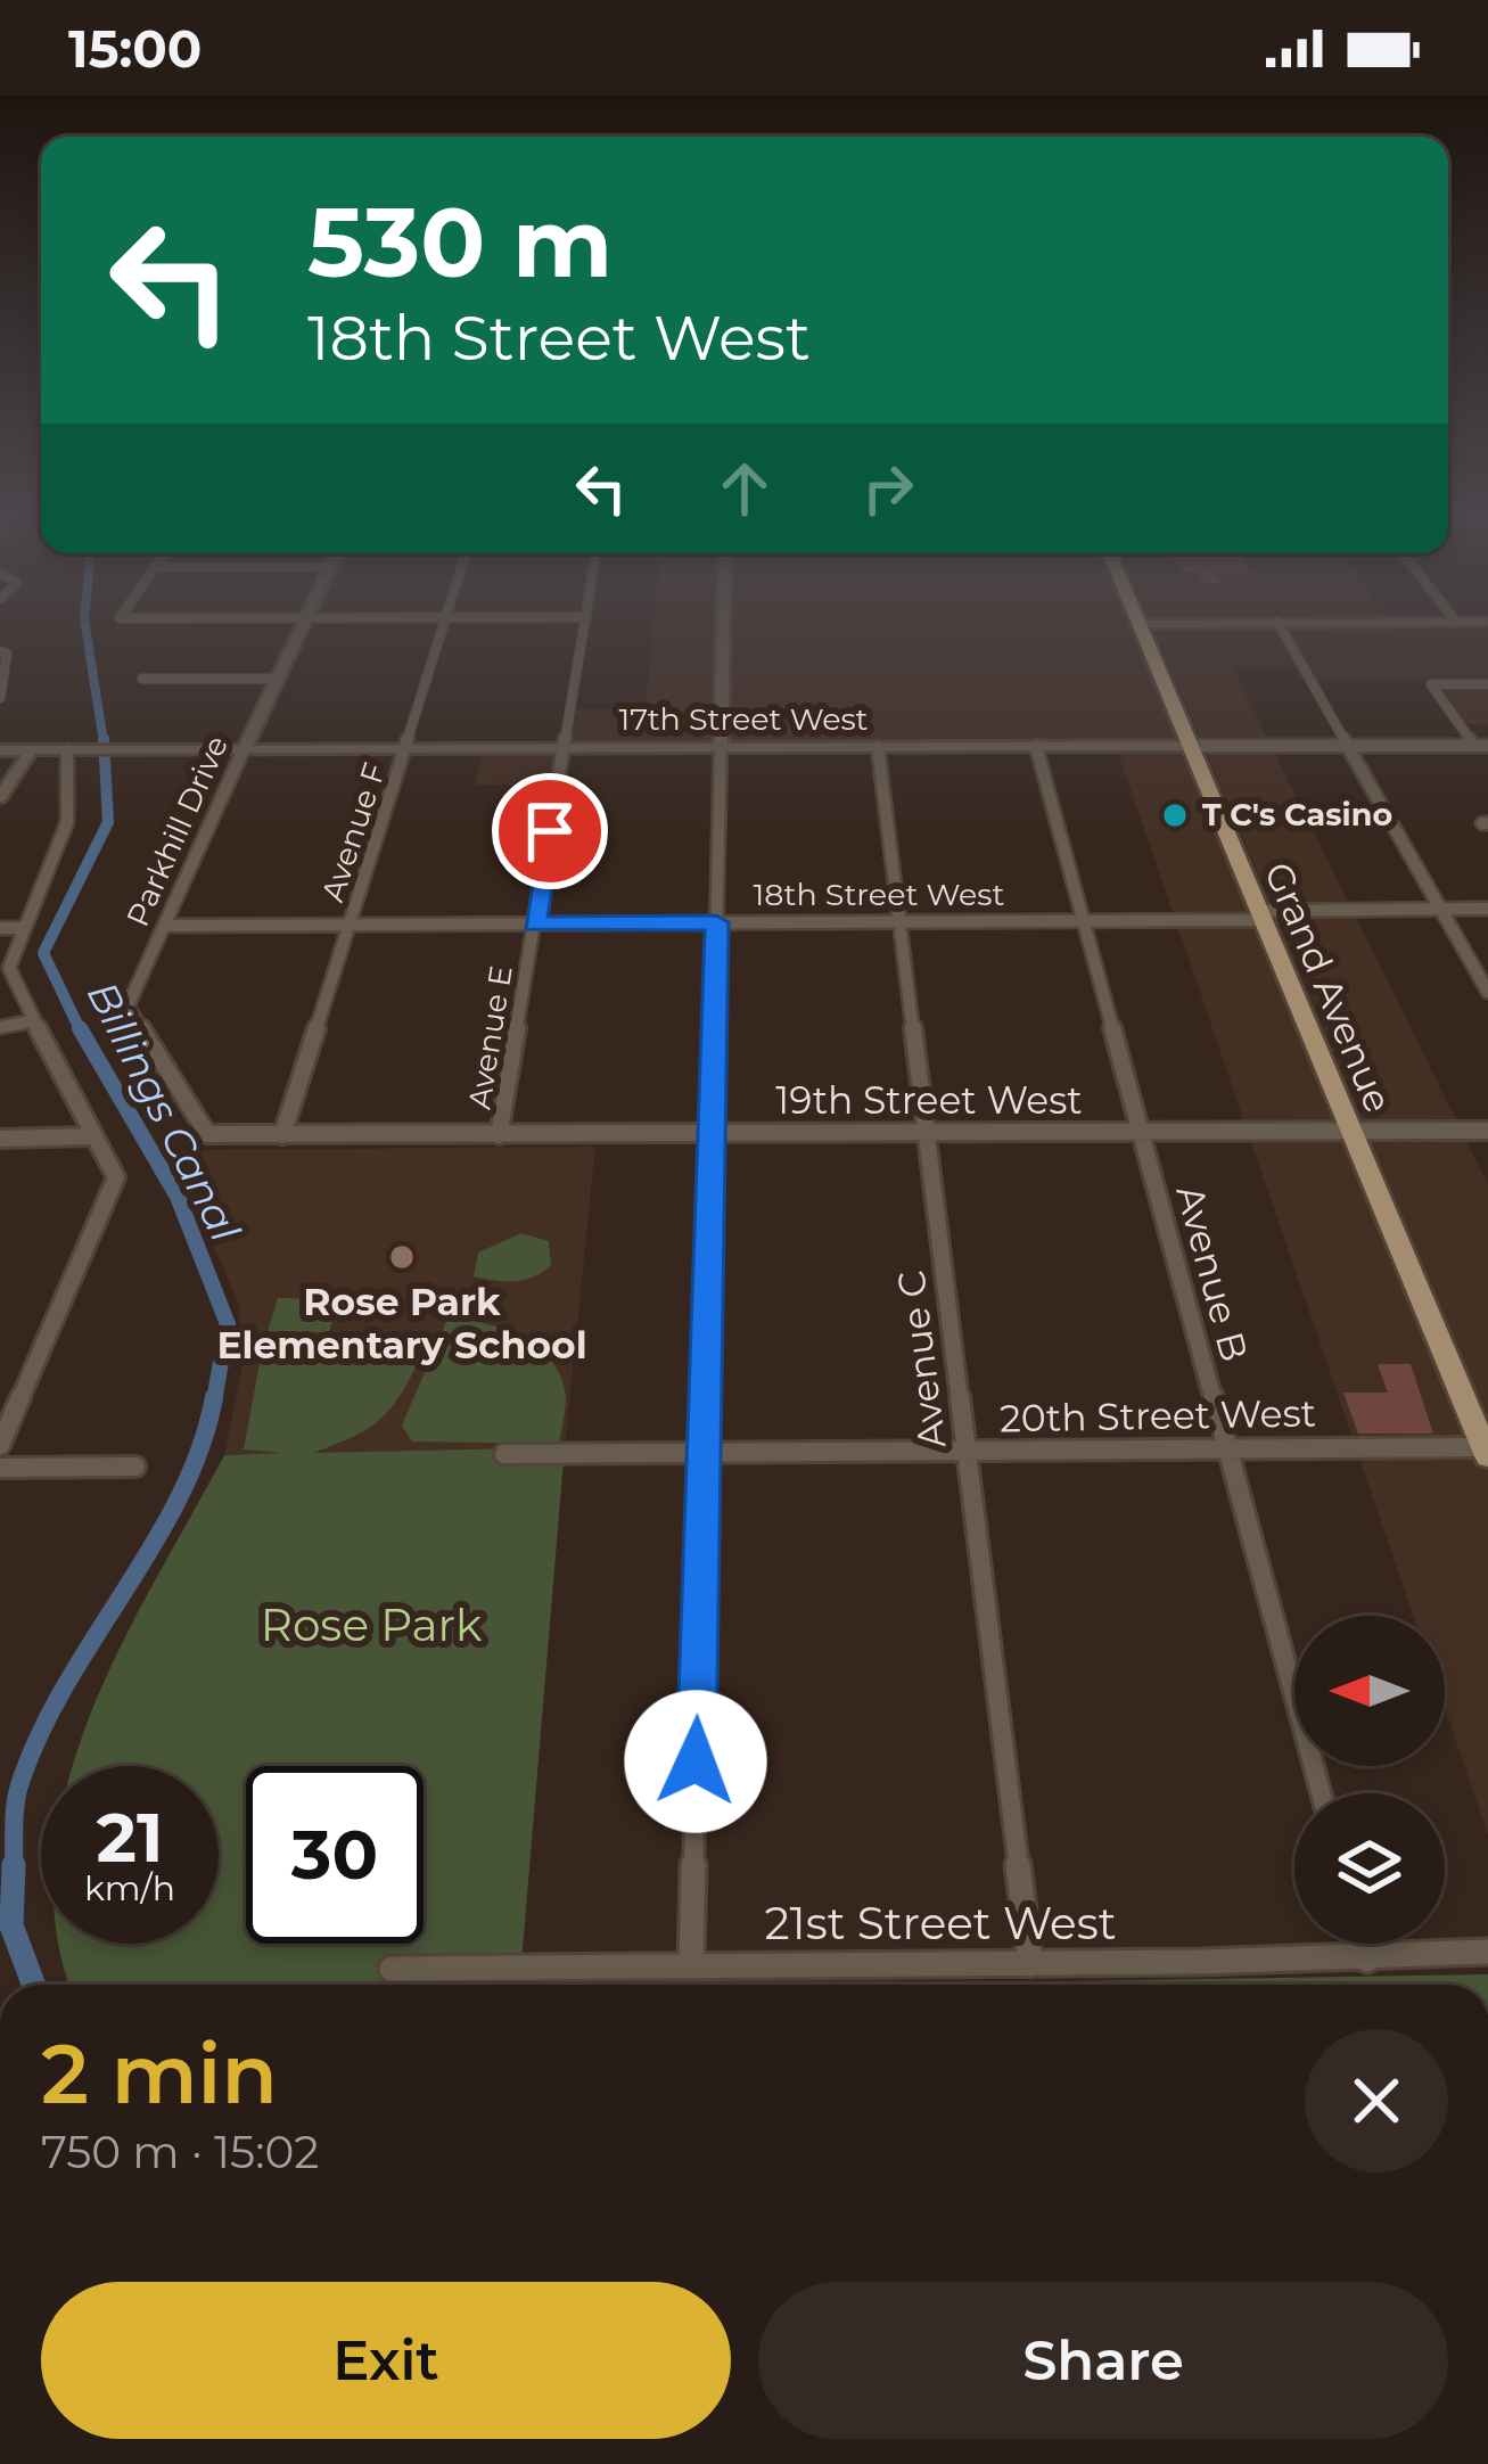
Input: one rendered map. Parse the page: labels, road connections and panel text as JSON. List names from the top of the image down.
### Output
{
  "streets": {
    "main road": ["Grand Avenue"],
    "street": [
      "17th Street West",
      "Parkhill Drive",
      "Avenue F",
      "18th Street West",
      "Avenue E",
      "19th Street West",
      "Avenue B",
      "Avenue C",
      "20th Street West",
      "21st Street West"
    ]
  },
  "crossings": [
    ["17th Street West", "Parkhill Drive"],
    ["17th Street West", "Avenue F"],
    ["17th Street West", "Grand Avenue"],
    ["17th Street West", "Avenue E"],
    ["17th Street West", "Avenue B"],
    ["17th Street West", "Avenue C"],
    ["Parkhill Drive", "18th Street West"],
    ["Parkhill Drive", "19th Street West"],
    ["Avenue F", "18th Street West"],
    ["Avenue F", "19th Street West"],
    ["18th Street West", "Grand Avenue"],
    ["18th Street West", "Avenue E"],
    ["18th Street West", "Avenue B"],
    ["18th Street West", "Avenue C"],
    ["Grand Avenue", "19th Street West"],
    ["Grand Avenue", "20th Street West"],
    ["Avenue E", "19th Street West"],
    ["19th Street West", "Avenue B"],
    ["19th Street West", "Avenue C"],
    ["Avenue B", "20th Street West"],
    ["Avenue C", "20th Street West"],
    ["Avenue C", "21st Street West"]
  ],
  "water": ["Billings Canal"],
  "parks": ["Rose Park"],
  "places": ["T C's Casino", "Rose Park Elementary School"],
  "north": "left",
  "page": {
    "status": "15:00",
    "turn": ["530 m", "18th Street West"],
    "speed": "21 km/h",
    "limit": "30",
    "heading": ["2 min", "750 m · 15:02"],
    "buttons": ["Exit", "Share"]
  }
}
